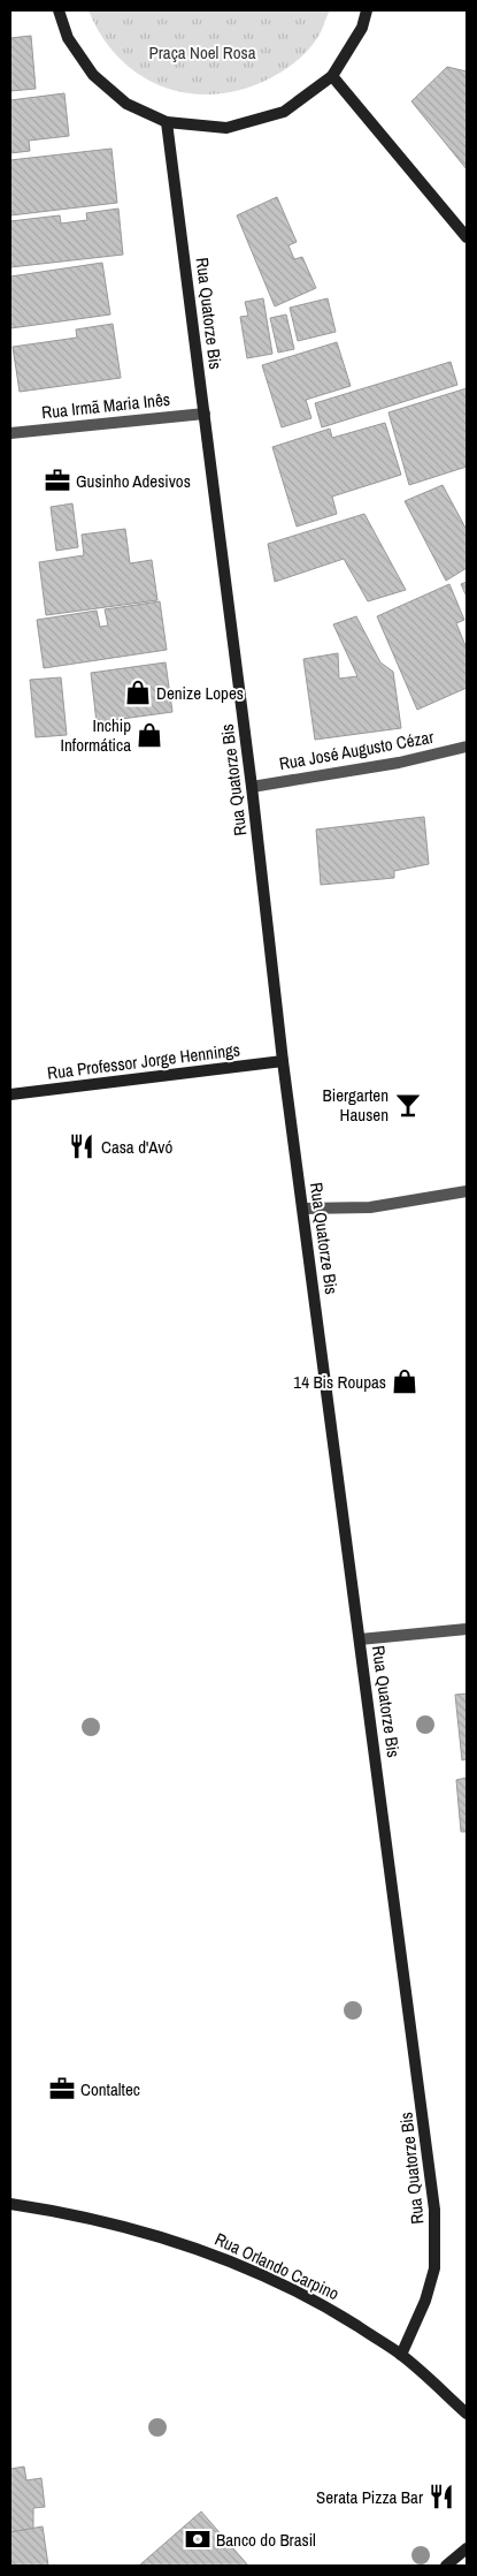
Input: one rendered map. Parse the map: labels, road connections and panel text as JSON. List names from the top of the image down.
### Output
{
  "streets": {
    "street": [
      "Rua Quatorze Bis",
      "Rua Irmã Maria Inês",
      "Rua José Augusto Cézar",
      "Rua Professor Jorge Hennings",
      "Rua Orlando Carpino"
    ]
  },
  "crossings": [
    ["Rua Quatorze Bis", "Rua Irmã Maria Inês"],
    ["Rua Quatorze Bis", "Rua José Augusto Cézar"],
    ["Rua Quatorze Bis", "Rua Professor Jorge Hennings"],
    ["Rua Quatorze Bis", "Rua Orlando Carpino"]
  ],
  "parks": ["Praça Noel Rosa"],
  "places": {
    "office": ["Gusinho Adesivos", "Contaltec"],
    "shop": ["Denize Lopes", "Inchip Informática", "14 Bis Roupas"],
    "bar": ["Biergarten Hausen"],
    "restaurant": ["Casa d'Avó", "Serata Pizza Bar"],
    "bank": ["Banco do Brasil"]
  }
}
